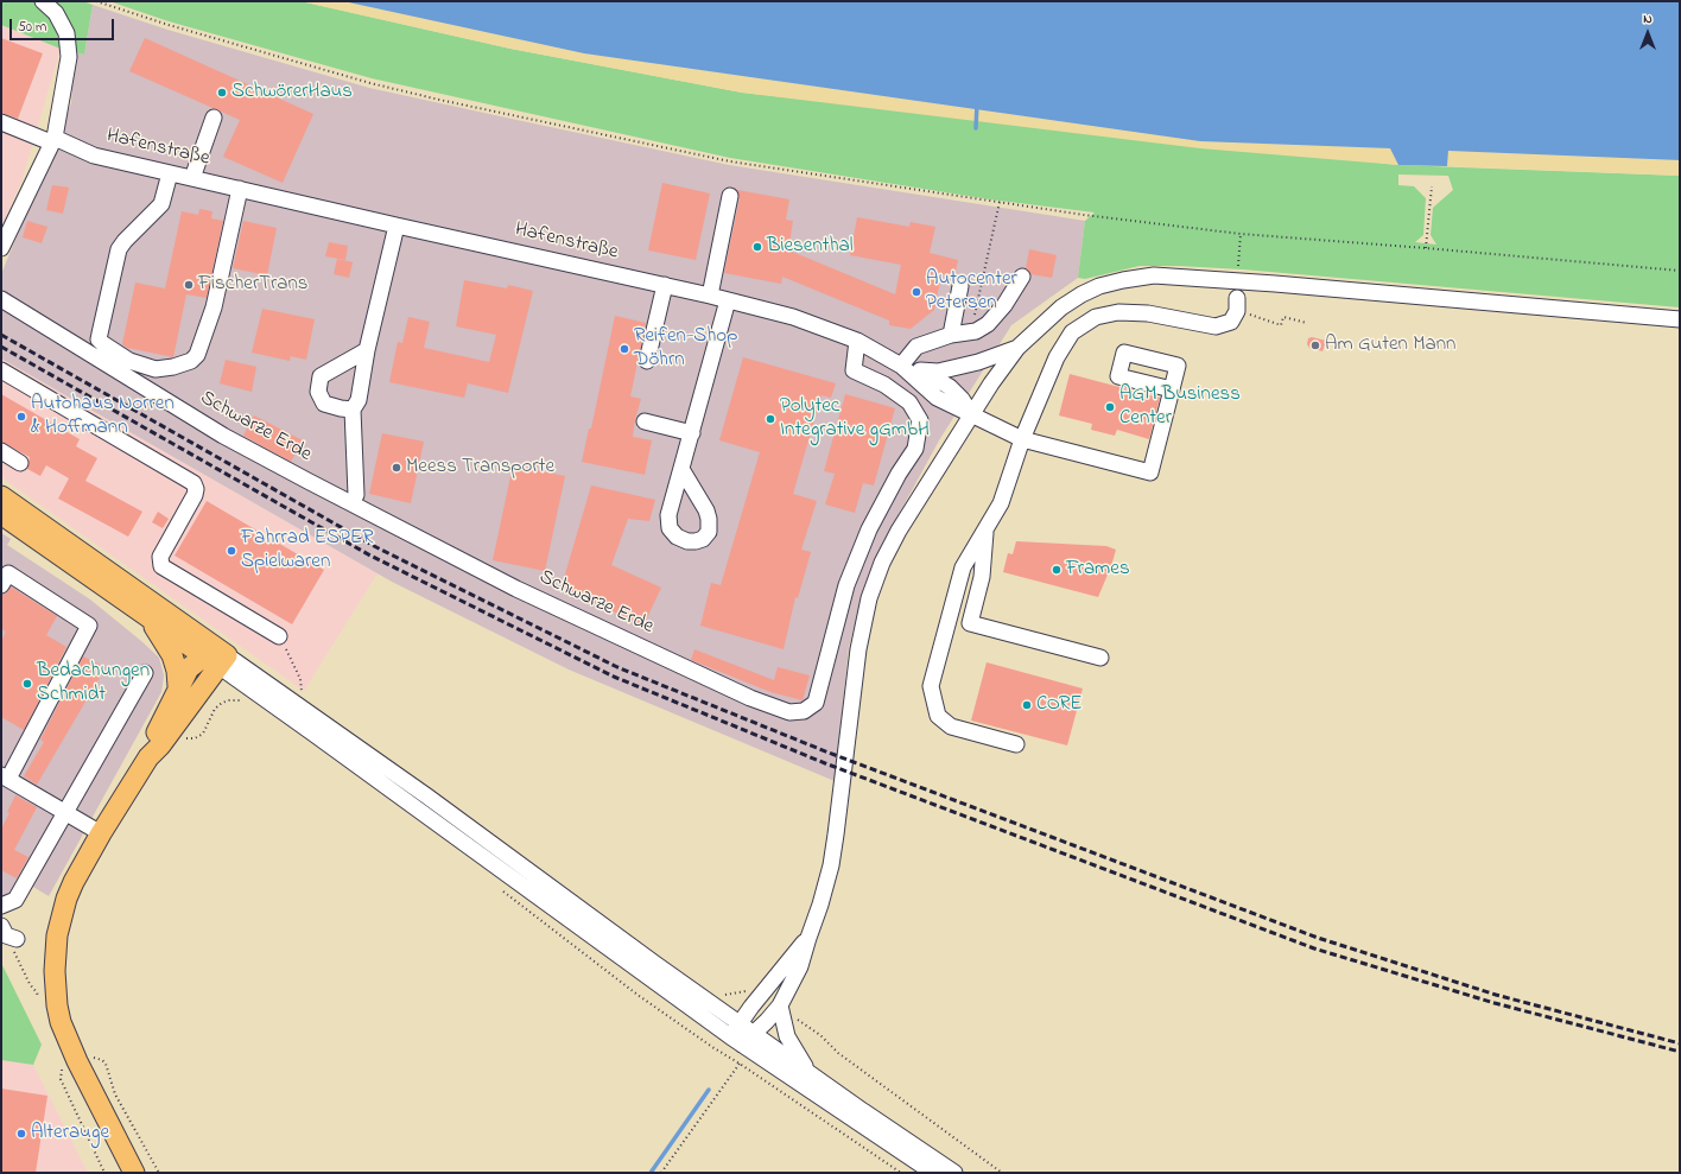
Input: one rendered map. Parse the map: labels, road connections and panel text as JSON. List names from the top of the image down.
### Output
{
  "streets": {
    "street": ["Hafenstraße", "Schwarze Erde"]
  },
  "crossings": [
    ["Hafenstraße", "Schwarze Erde"]
  ],
  "places": [
    "SchwörerHaus",
    "Biesenthal",
    "FischerTrans",
    "Autocenter Petersen",
    "Am Guten Mann",
    "Reifen-Shop Döhrn",
    "AGM Business Center",
    "Autohaus Norren & Hoffmann",
    "Polytec Integrative gGmbH",
    "Meess Transporte",
    "Fahrrad ESPER Spielwaren",
    "Frames",
    "Bedachungen Schmidt",
    "CORE",
    "Alterauge"
  ],
  "scale_bar": "50 m",
  "north": "top"
}
